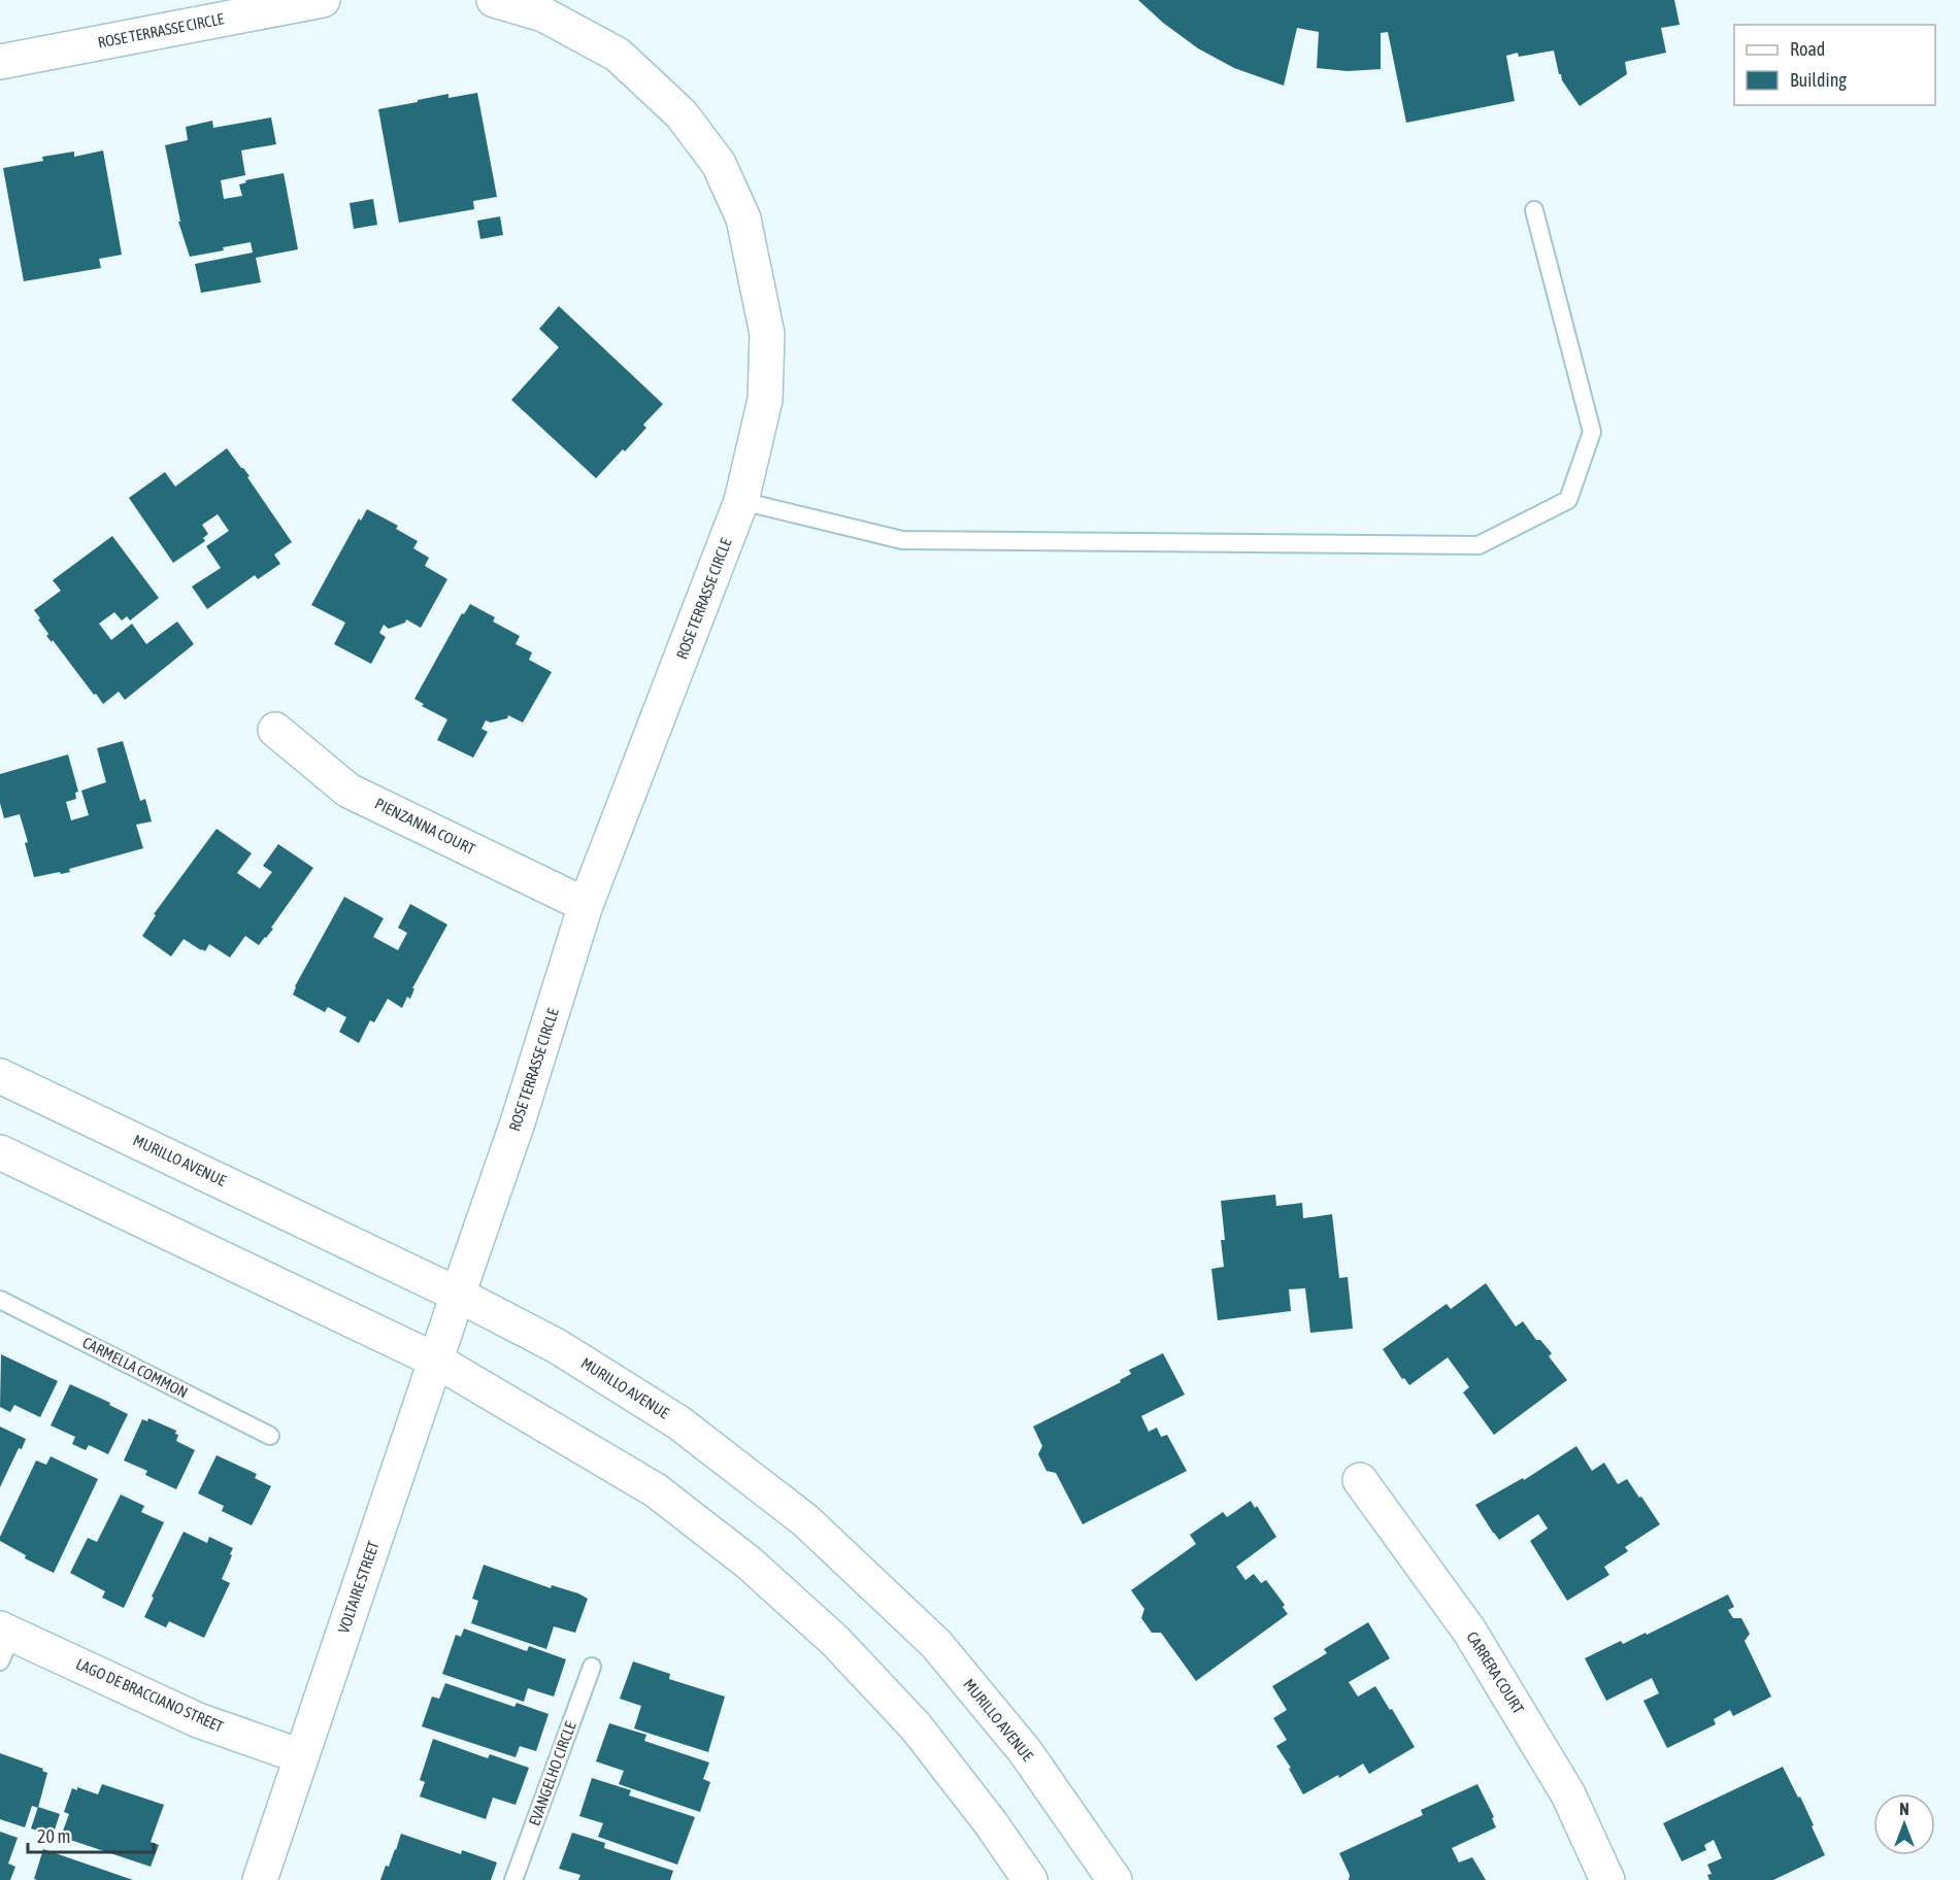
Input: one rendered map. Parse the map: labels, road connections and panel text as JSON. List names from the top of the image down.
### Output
{
  "streets": {
    "street": [
      "ROSE TERRASSE CIRCLE",
      "PIENZANNA COURT",
      "MURILLO AVENUE",
      "VOLTAIRE STREET",
      "CARRERA COURT",
      "LAGO DE BRACCIANO STREET"
    ],
    "lane": ["CARMELLA COMMON", "EVANGELHO CIRCLE"]
  },
  "crossings": [
    ["ROSE TERRASSE CIRCLE", "PIENZANNA COURT"],
    ["ROSE TERRASSE CIRCLE", "MURILLO AVENUE"],
    ["ROSE TERRASSE CIRCLE", "VOLTAIRE STREET"],
    ["MURILLO AVENUE", "VOLTAIRE STREET"],
    ["VOLTAIRE STREET", "LAGO DE BRACCIANO STREET"]
  ],
  "legend": ["Road", "Building"],
  "scale_bar": "20 m",
  "north": "top"
}
